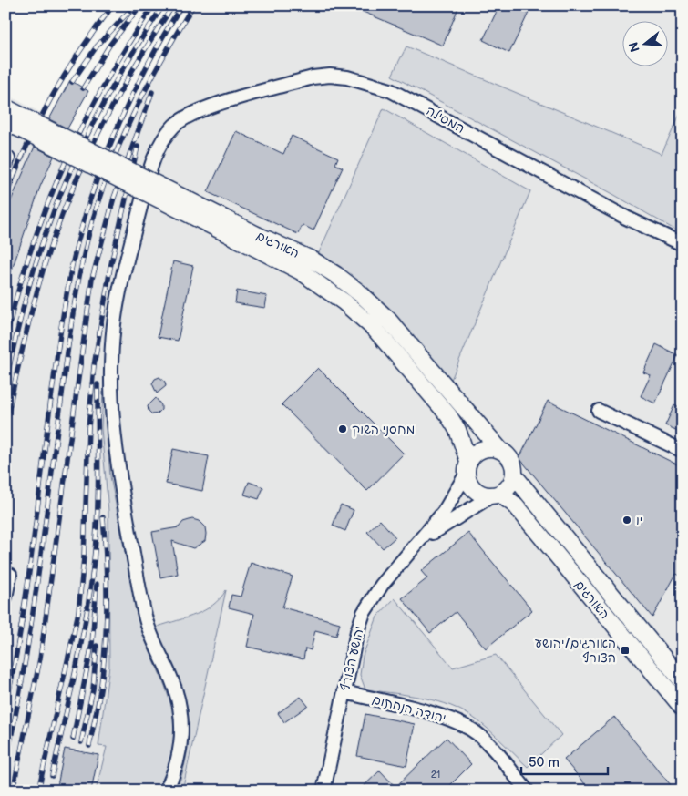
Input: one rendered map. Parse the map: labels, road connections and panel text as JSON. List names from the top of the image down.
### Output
{
  "streets": {
    "street": [
      "המסילה",
      "האורגים",
      "יהושע הצורף",
      "יהודה הנחתום"
    ]
  },
  "crossings": [
    ["האורגים", "יהושע הצורף"],
    ["יהושע הצורף", "יהודה הנחתום"]
  ],
  "places": {
    "other": ["מחסני השוק", "יו"],
    "transit": ["האורגים/יהושע הצורף"]
  },
  "house_numbers": ["21"],
  "scale_bar": "50 m",
  "north": "left"
}
